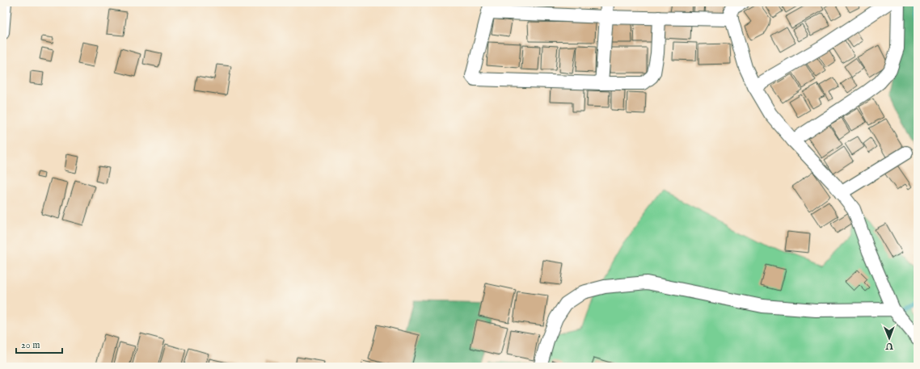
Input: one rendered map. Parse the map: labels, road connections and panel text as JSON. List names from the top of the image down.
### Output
{
  "scale_bar": "20 m",
  "north": "bottom"
}
